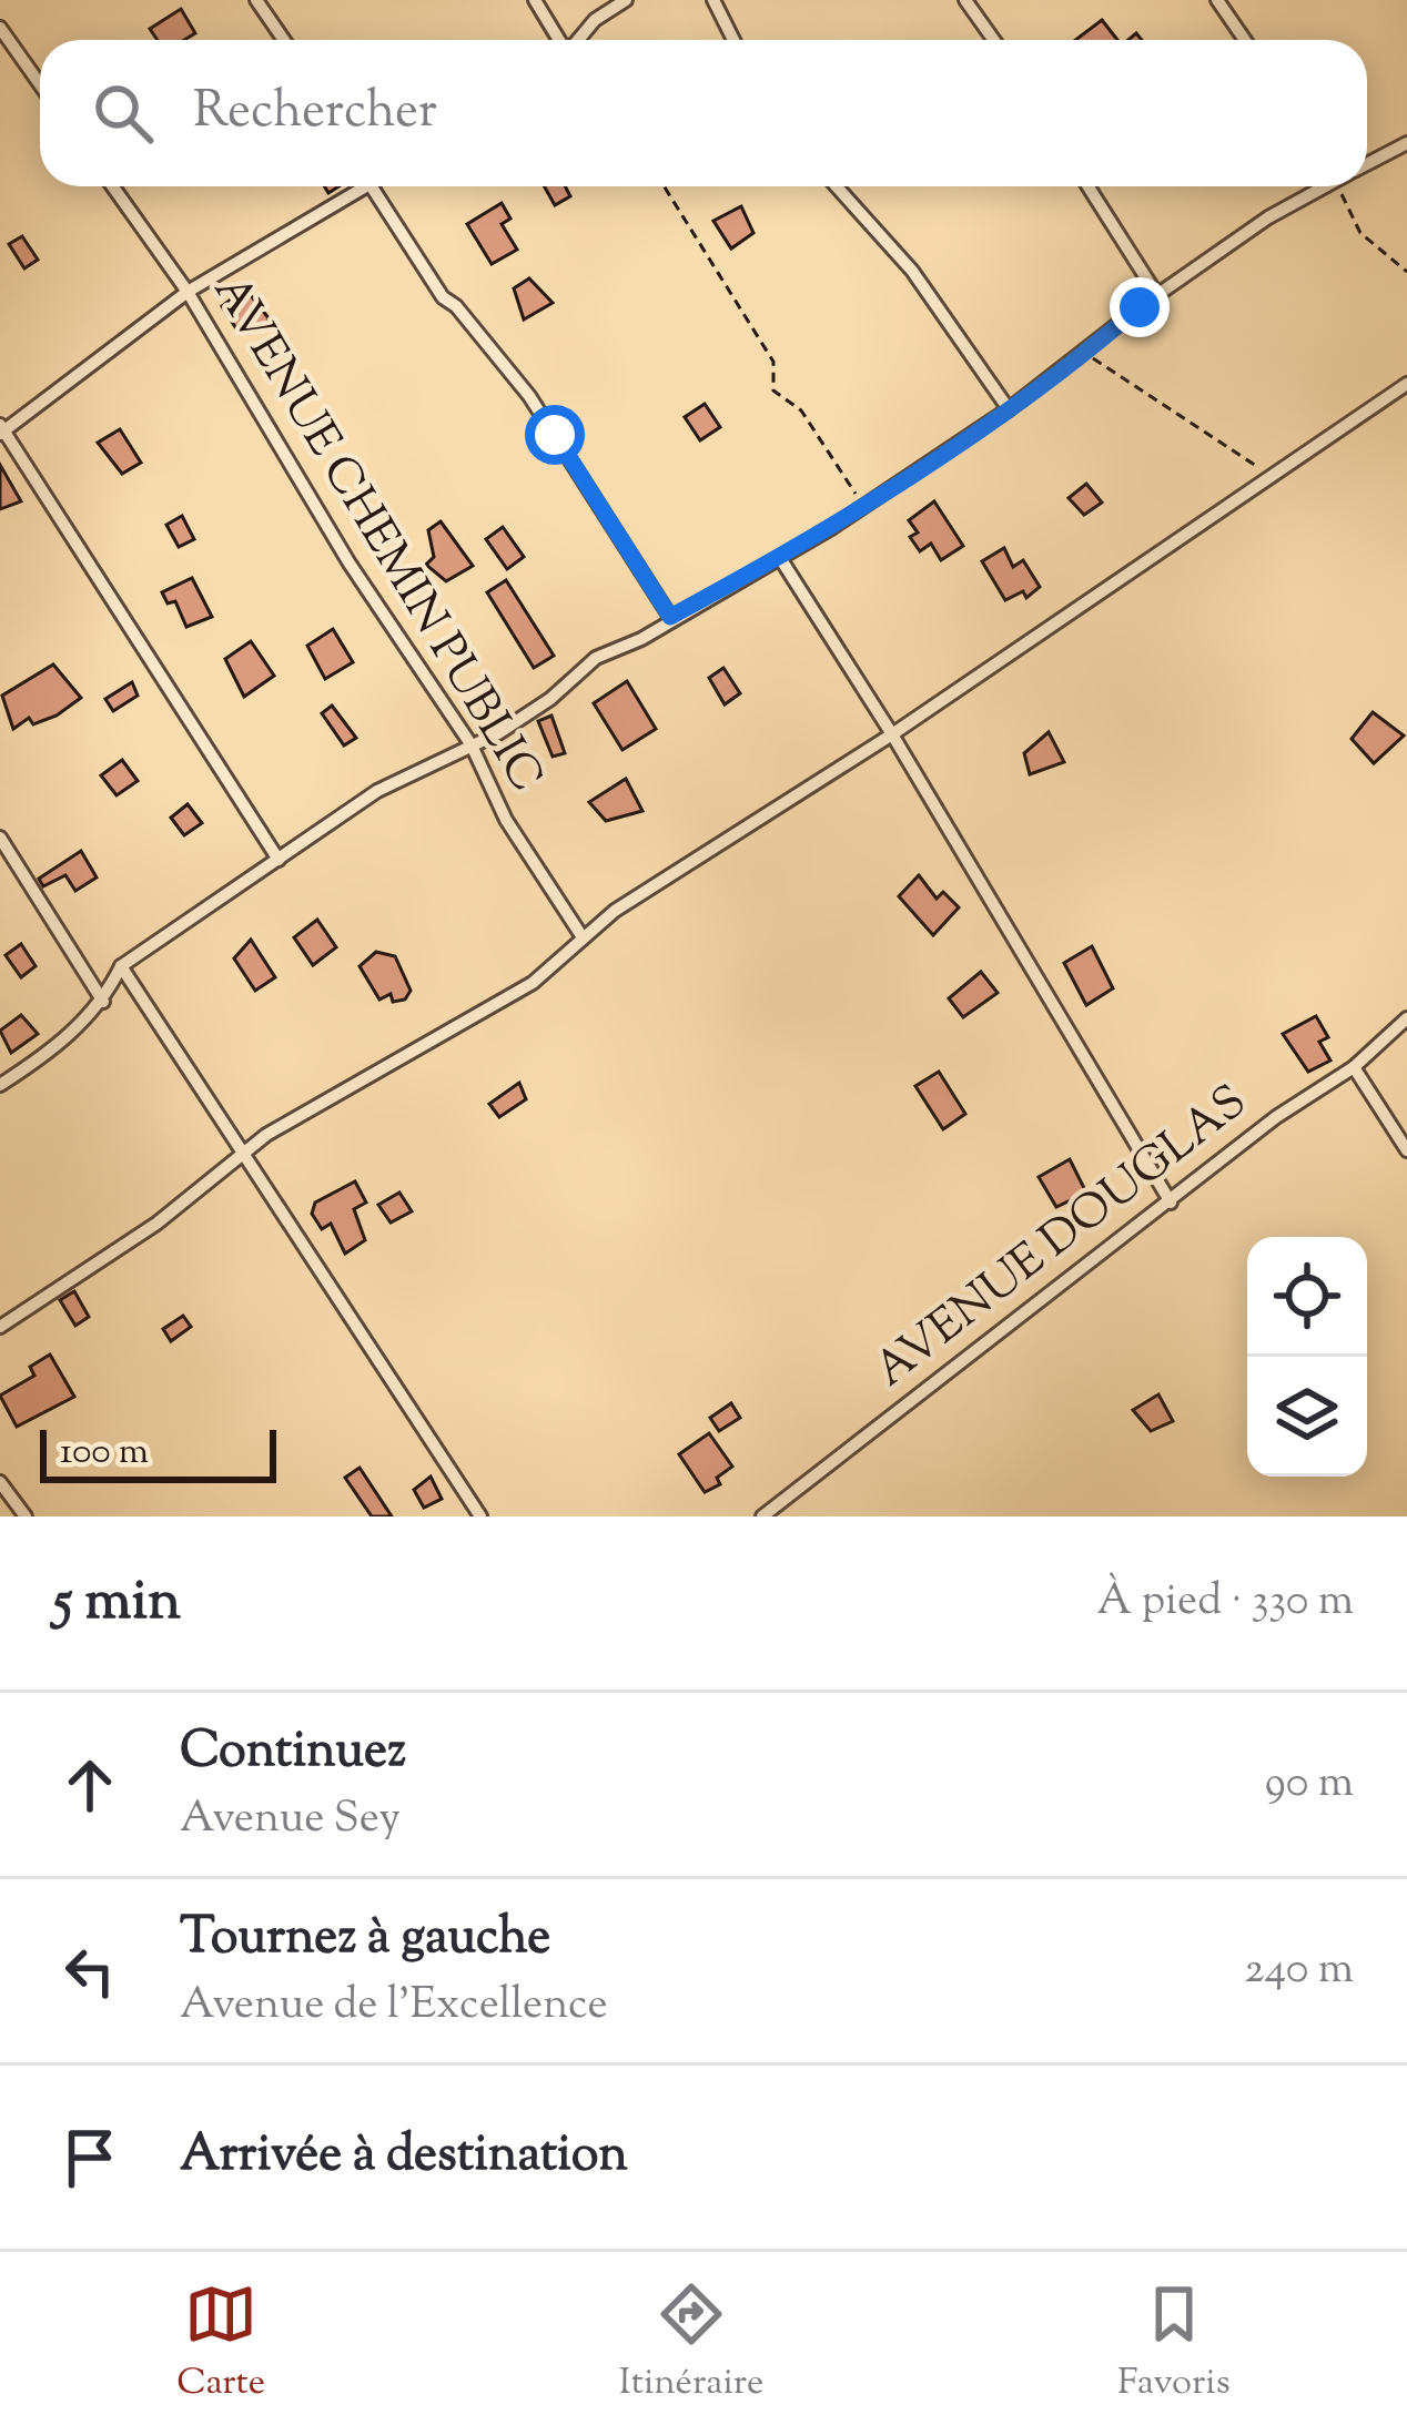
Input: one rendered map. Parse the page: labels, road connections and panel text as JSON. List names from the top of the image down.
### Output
{
  "streets": {
    "street": ["AVENUE CHEMIN PUBLIC", "AVENUE DOUGLAS"]
  },
  "scale_bar": "100 m",
  "page": {
    "search": "Rechercher",
    "scale": "100 m",
    "heading": ["5 min", "À pied · 330 m"],
    "list": [
      ["Continuez", "Avenue Sey", "90 m"],
      ["Tournez à gauche", "Avenue de l'Excellence", "240 m"],
      "Arrivée à destination"
    ],
    "nav": ["Carte", "Itinéraire", "Favoris"]
  }
}
